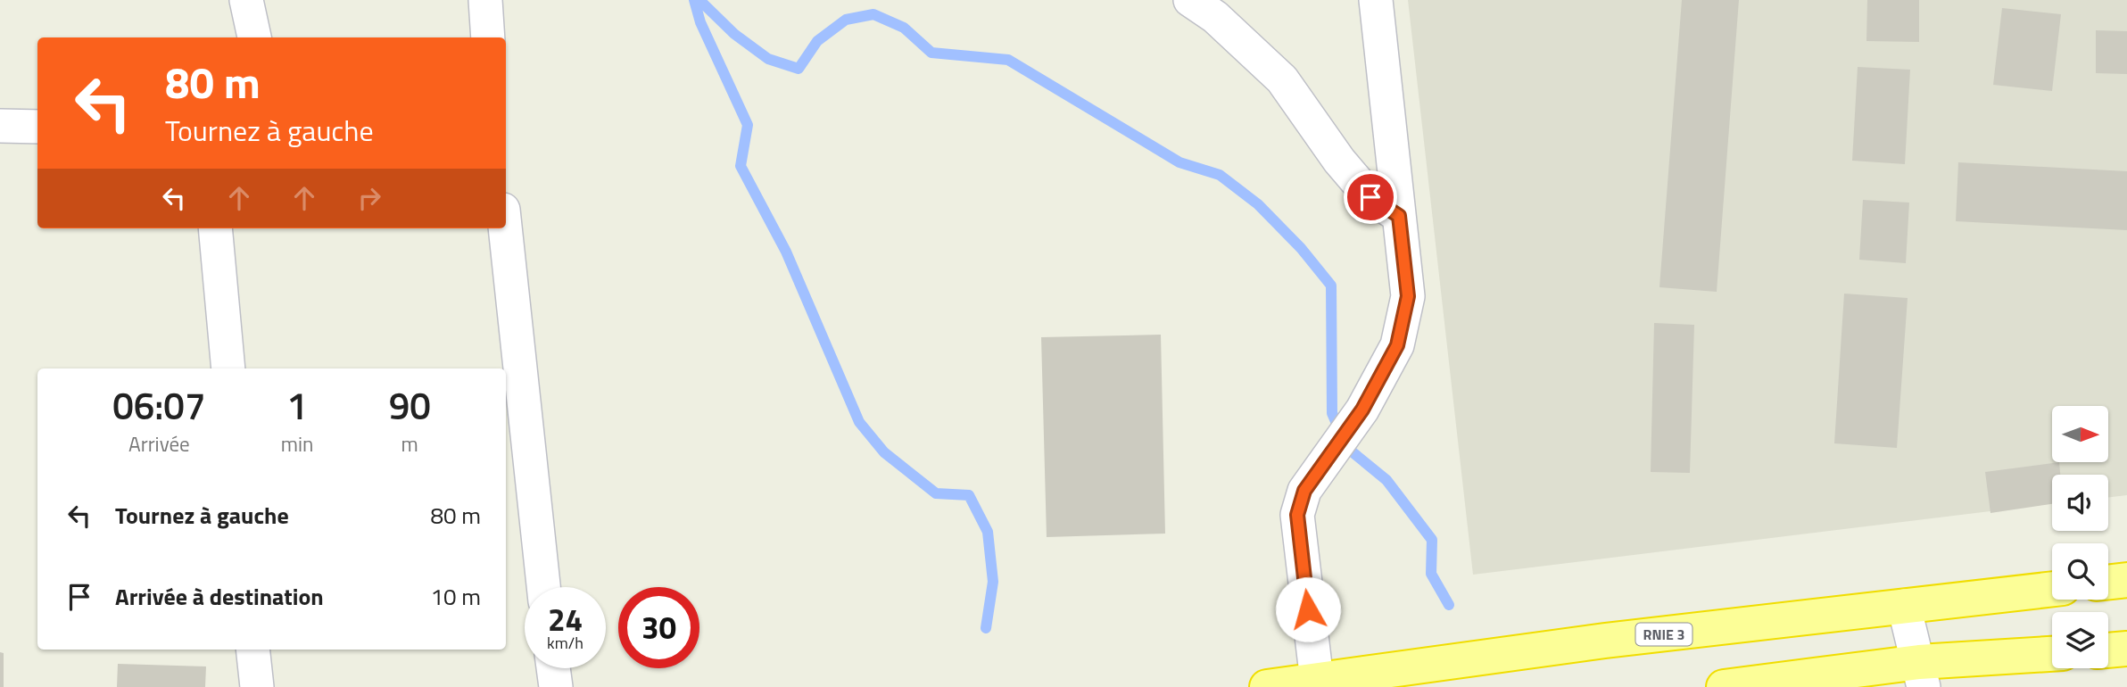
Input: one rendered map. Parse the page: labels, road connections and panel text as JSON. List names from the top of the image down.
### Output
{
  "streets": {
    "highway": ["RNIE 3"]
  },
  "north": "right",
  "page": {
    "turn": ["80 m", "Tournez à gauche"],
    "eta": [
      "06:07",
      "Arrivée",
      "1",
      "min",
      "90",
      "m"
    ],
    "list": [
      {
        "name": "Tournez à gauche",
        "value": "80 m"
      },
      {
        "name": "Arrivée à destination",
        "value": "10 m"
      }
    ],
    "speed": "24 km/h",
    "limit": "30"
  }
}
